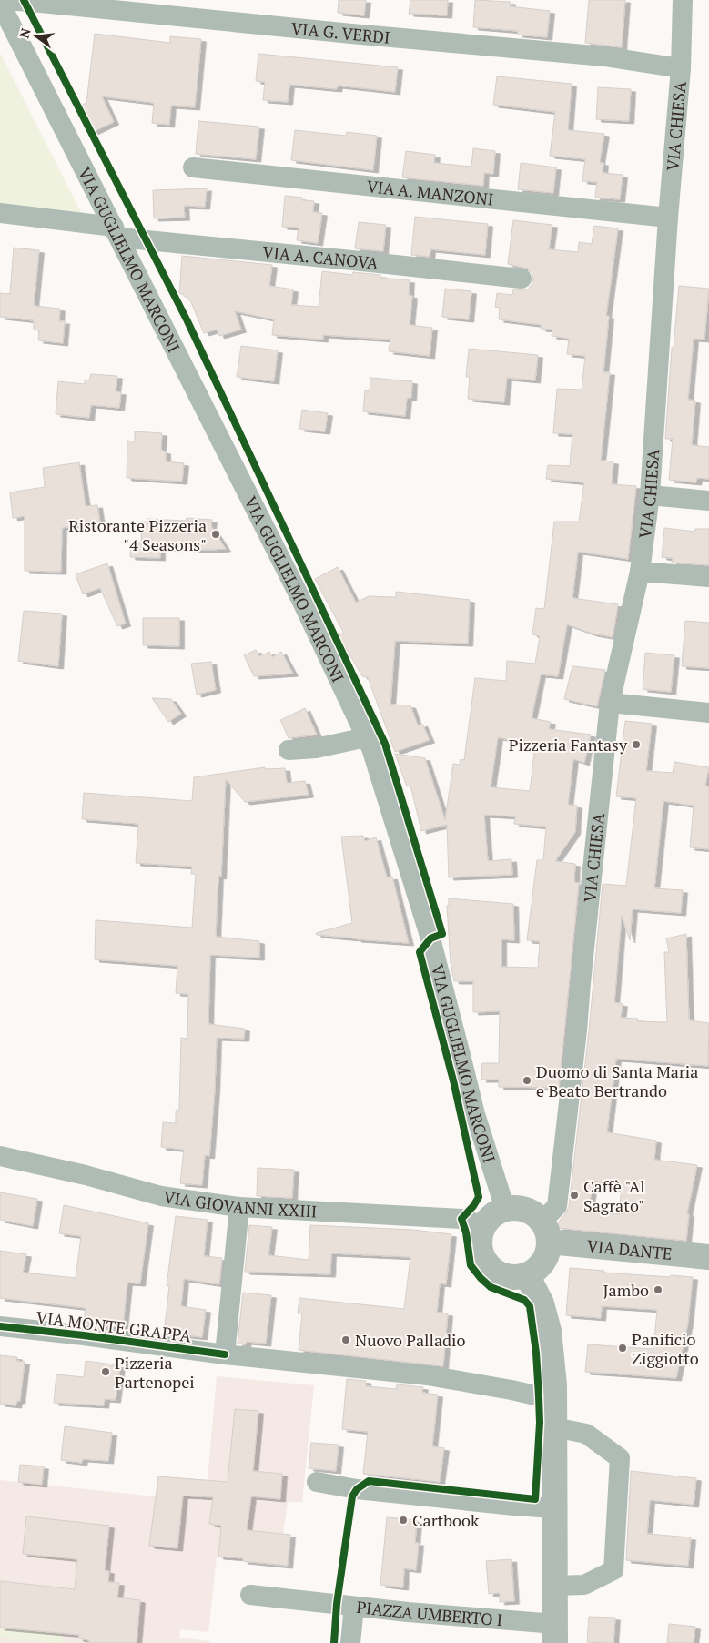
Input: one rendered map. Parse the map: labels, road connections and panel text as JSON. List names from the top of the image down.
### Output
{
  "streets": {
    "main road": ["VIA DANTE"],
    "street": [
      "VIA G. VERDI",
      "VIA CHIESA",
      "VIA A. MANZONI",
      "VIA A. CANOVA",
      "VIA GUGLIELMO MARCONI",
      "VIA GIOVANNI XXIII",
      "VIA MONTE GRAPPA",
      "PIAZZA UMBERTO I"
    ]
  },
  "crossings": [
    ["VIA G. VERDI", "VIA CHIESA"],
    ["VIA G. VERDI", "VIA GUGLIELMO MARCONI"],
    ["VIA CHIESA", "VIA A. MANZONI"],
    ["VIA CHIESA", "VIA GUGLIELMO MARCONI"],
    ["VIA CHIESA", "VIA GIOVANNI XXIII"],
    ["VIA CHIESA", "VIA DANTE"],
    ["VIA A. CANOVA", "VIA GUGLIELMO MARCONI"],
    ["VIA GUGLIELMO MARCONI", "VIA GIOVANNI XXIII"],
    ["VIA GUGLIELMO MARCONI", "VIA DANTE"],
    ["VIA GIOVANNI XXIII", "VIA DANTE"]
  ],
  "places": [
    "Ristorante Pizzeria \"4 Seasons\"",
    "Pizzeria Fantasy",
    "Duomo di Santa Maria e Beato Bertrando",
    "Caffè \"Al Sagrato\"",
    "Jambo",
    "Nuovo Palladio",
    "Panificio Ziggiotto",
    "Pizzeria Partenopei",
    "Cartbook"
  ],
  "north": "left"
}
